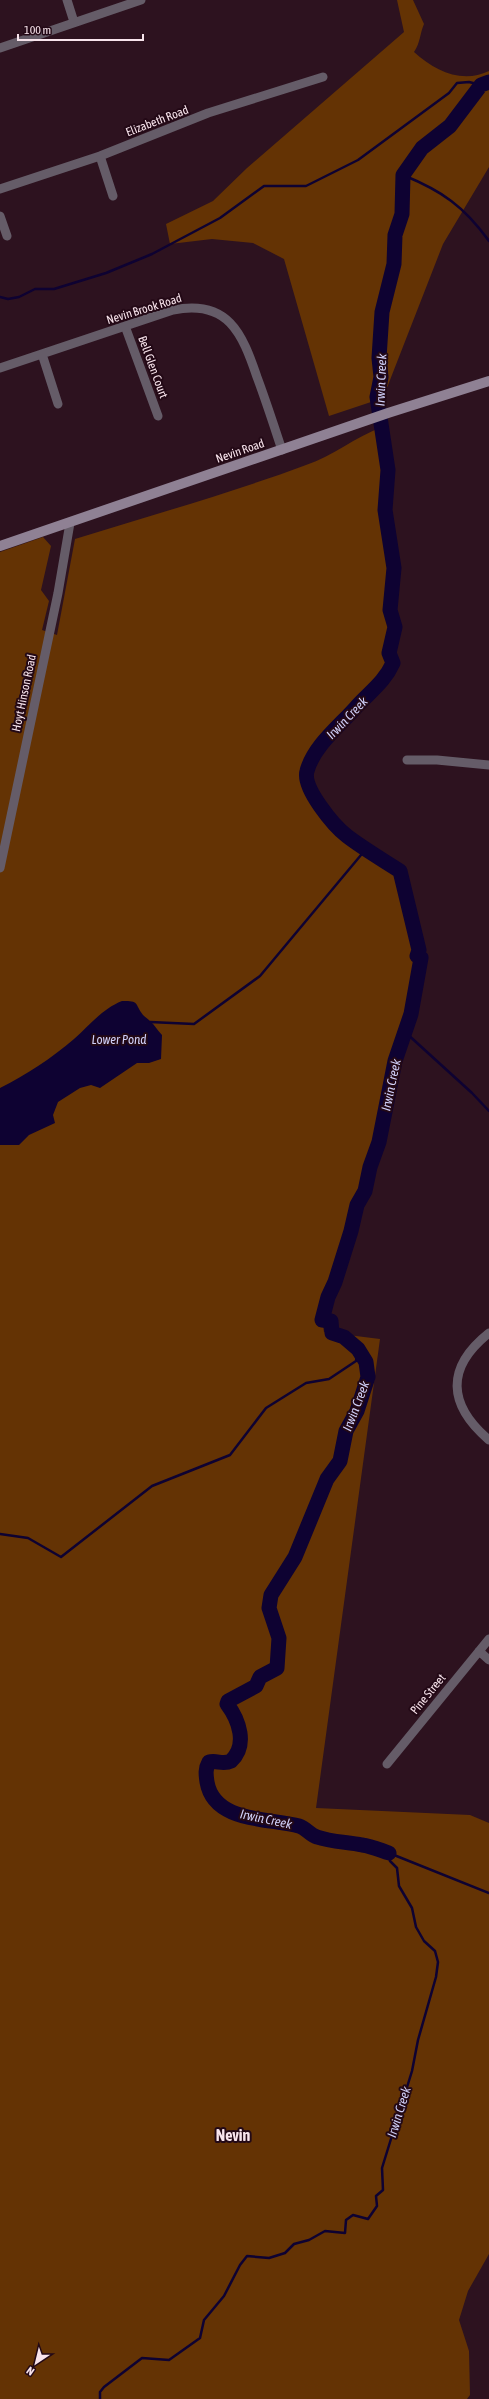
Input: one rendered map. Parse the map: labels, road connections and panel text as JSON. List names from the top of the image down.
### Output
{
  "streets": {
    "main road": ["Nevin Road"],
    "street": [
      "Elizabeth Road",
      "Nevin Brook Road",
      "Bell Glen Court",
      "Hoyt Hinson Road",
      "Pine Street"
    ]
  },
  "crossings": [
    ["Nevin Brook Road", "Bell Glen Court"],
    ["Nevin Brook Road", "Nevin Road"],
    ["Nevin Road", "Hoyt Hinson Road"]
  ],
  "districts": ["Nevin"],
  "water": ["Irwin Creek", "Lower Pond"],
  "scale_bar": "100 m",
  "north": "bottom left"
}
